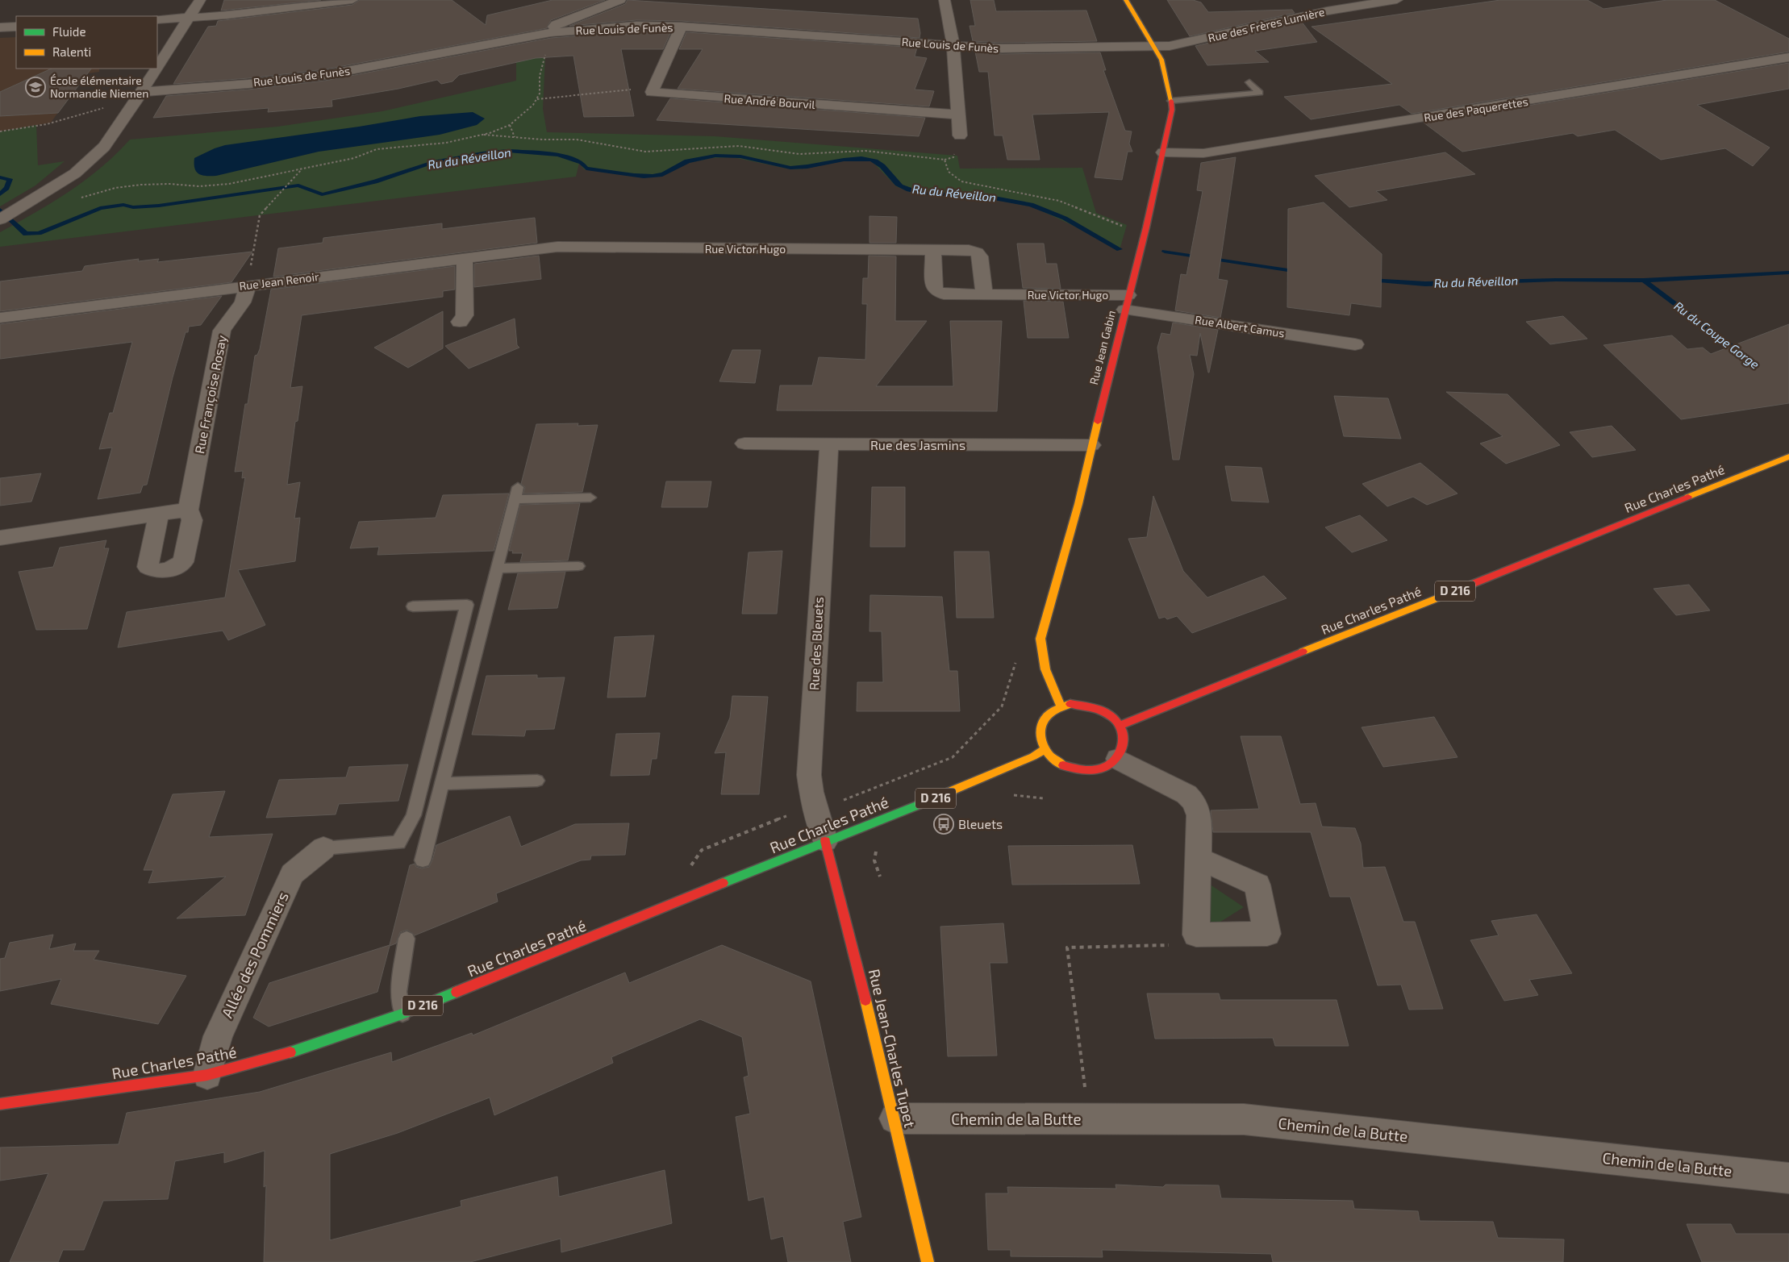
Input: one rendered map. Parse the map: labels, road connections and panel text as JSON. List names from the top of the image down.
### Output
{
  "streets": {
    "street": [
      "Rue des Frères Lumière",
      "Rue Louis de Funès",
      "Rue André Bourvil",
      "Rue des Paquerettes",
      "Rue Victor Hugo",
      "Rue Jean Renoir",
      "Rue Albert Camus",
      "Rue Jean Gabin",
      "Rue Françoise Rosay",
      "Rue des Jasmins",
      "Rue Charles Pathé",
      "D 216",
      "Rue des Bleuets",
      "Allée des Pommiers",
      "Rue Jean-Charles Tupet",
      "Chemin de la Butte"
    ]
  },
  "crossings": [
    ["Rue des Frères Lumière", "Rue Louis de Funès"],
    ["Rue des Frères Lumière", "Rue Jean Gabin"],
    ["Rue des Paquerettes", "Rue Jean Gabin"],
    ["Rue Victor Hugo", "Rue Jean Renoir"],
    ["Rue Victor Hugo", "Rue Albert Camus"],
    ["Rue Victor Hugo", "Rue Jean Gabin"],
    ["Rue Jean Renoir", "Rue Françoise Rosay"],
    ["Rue Albert Camus", "Rue Jean Gabin"],
    ["Rue Jean Gabin", "Rue des Jasmins"],
    ["Rue Jean Gabin", "Rue Charles Pathé"],
    ["Rue des Jasmins", "Rue des Bleuets"],
    ["Rue Charles Pathé", "Rue des Bleuets"],
    ["Rue Charles Pathé", "Allée des Pommiers"],
    ["Rue Charles Pathé", "Rue Jean-Charles Tupet"],
    ["Rue des Bleuets", "Rue Jean-Charles Tupet"],
    ["Rue Jean-Charles Tupet", "Chemin de la Butte"]
  ],
  "water": ["Ru du Réveillon", "Ru du Coupe Gorge"],
  "places": {
    "school or university": ["École élémentaire Normandie Niemen"],
    "bus stop": ["Bleuets"]
  },
  "legend": ["Fluide", "Ralenti"]
}
